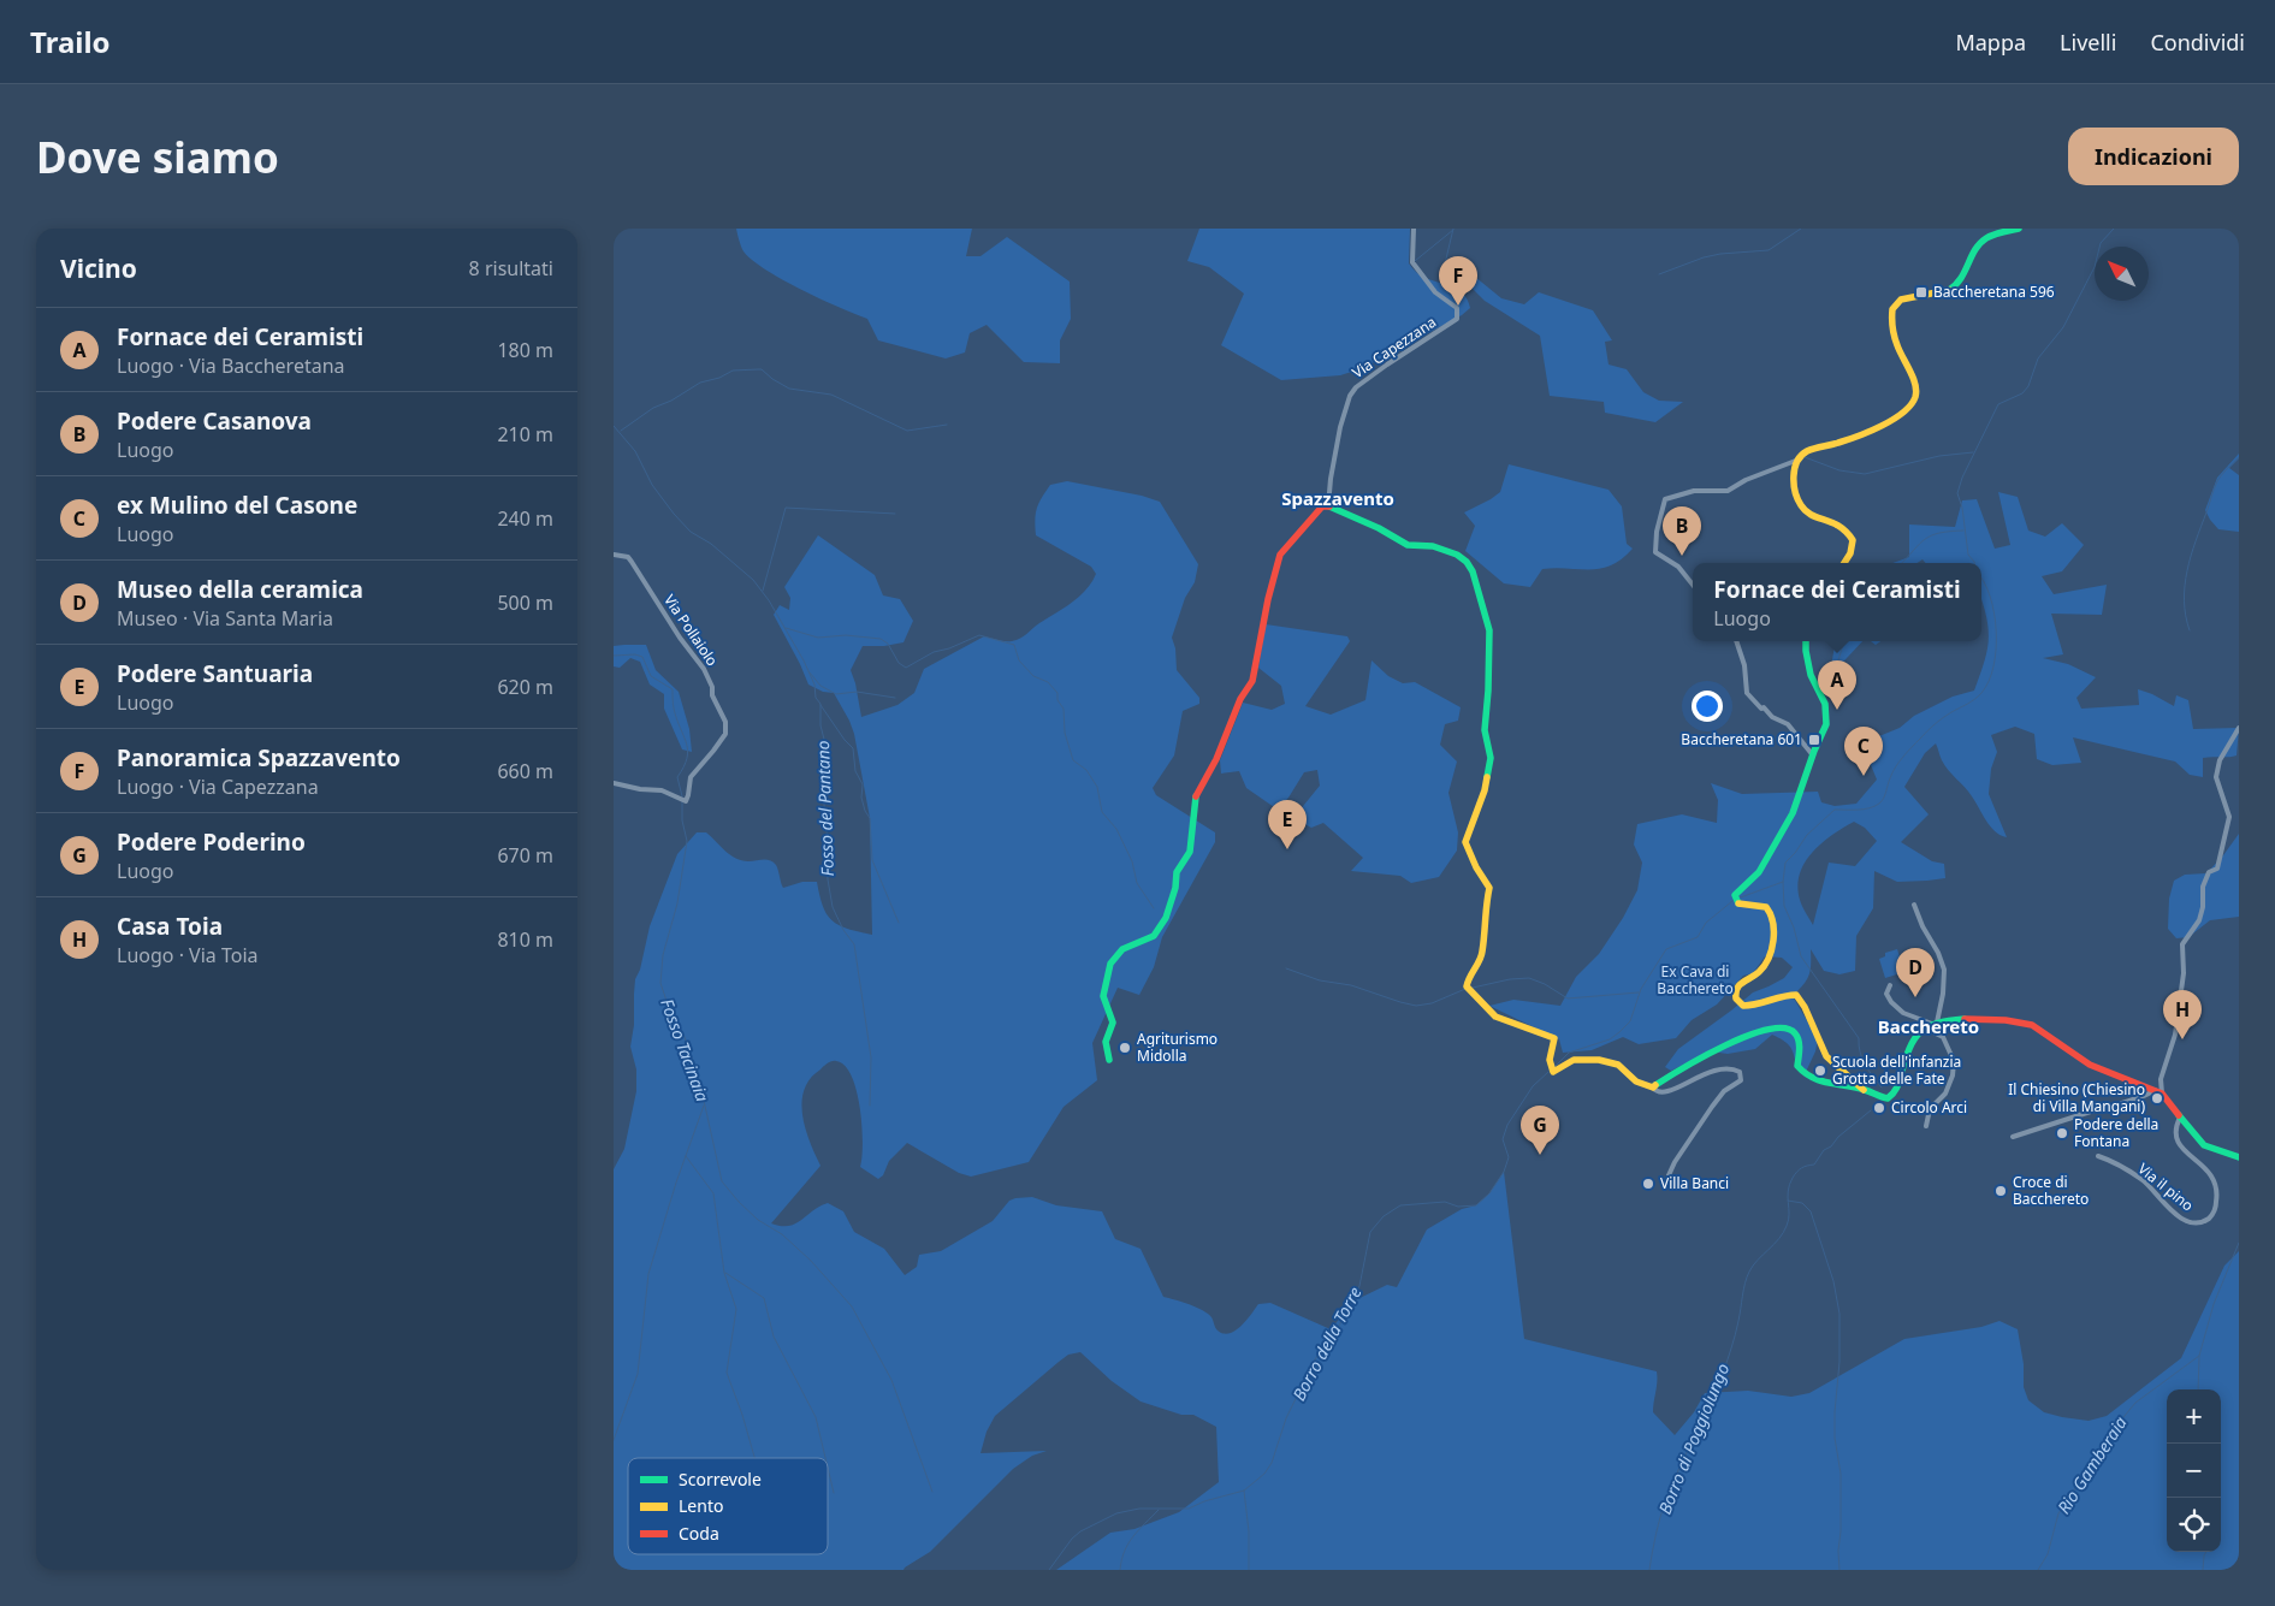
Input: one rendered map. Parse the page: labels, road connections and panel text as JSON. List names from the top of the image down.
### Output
{
  "streets": {
    "street": ["Via Capezzana", "Via Pollaiolo", "Via il pino"]
  },
  "districts": ["Spazzavento", "Bacchereto"],
  "water": [
    "Fosso del Pantano",
    "Fosso Tacinaia",
    "Borro della Torre",
    "Borro di Poggiolungo",
    "Rio Gamberaia"
  ],
  "parks": ["Ex Cava di Bacchereto"],
  "places": {
    "transit": ["Baccheretana 596", "Baccheretana 601"],
    "other": [
      "Agriturismo Midolla",
      "Scuola dell'infanzia Grotta delle Fate",
      "Il Chiesino (Chiesino di Villa Mangani)",
      "Circolo Arci",
      "Podere della Fontana",
      "Villa Banci",
      "Croce di Bacchereto"
    ]
  },
  "legend": ["Scorrevole", "Lento", "Coda"],
  "north": "top left",
  "page": {
    "header": "Trailo",
    "nav": ["Mappa", "Livelli", "Condividi"],
    "buttons": "Indicazioni",
    "title": "Dove siamo",
    "heading": ["Vicino", "8 risultati"],
    "pins": [
      "F",
      "B",
      "A",
      "C",
      "E",
      "D",
      "H",
      "G"
    ],
    "list": [
      {
        "mark": "A",
        "name": "Fornace dei Ceramisti",
        "note": "Luogo · Via Baccheretana",
        "value": "180 m"
      },
      {
        "mark": "B",
        "name": "Podere Casanova",
        "note": "Luogo",
        "value": "210 m"
      },
      {
        "mark": "C",
        "name": "ex Mulino del Casone",
        "note": "Luogo",
        "value": "240 m"
      },
      {
        "mark": "D",
        "name": "Museo della ceramica",
        "note": "Museo · Via Santa Maria",
        "value": "500 m"
      },
      {
        "mark": "E",
        "name": "Podere Santuaria",
        "note": "Luogo",
        "value": "620 m"
      },
      {
        "mark": "F",
        "name": "Panoramica Spazzavento",
        "note": "Luogo · Via Capezzana",
        "value": "660 m"
      },
      {
        "mark": "G",
        "name": "Podere Poderino",
        "note": "Luogo",
        "value": "670 m"
      },
      {
        "mark": "H",
        "name": "Casa Toia",
        "note": "Luogo · Via Toia",
        "value": "810 m"
      }
    ],
    "popup": ["Fornace dei Ceramisti", "Luogo"],
    "map_buttons": ["+", "−"]
  }
}
